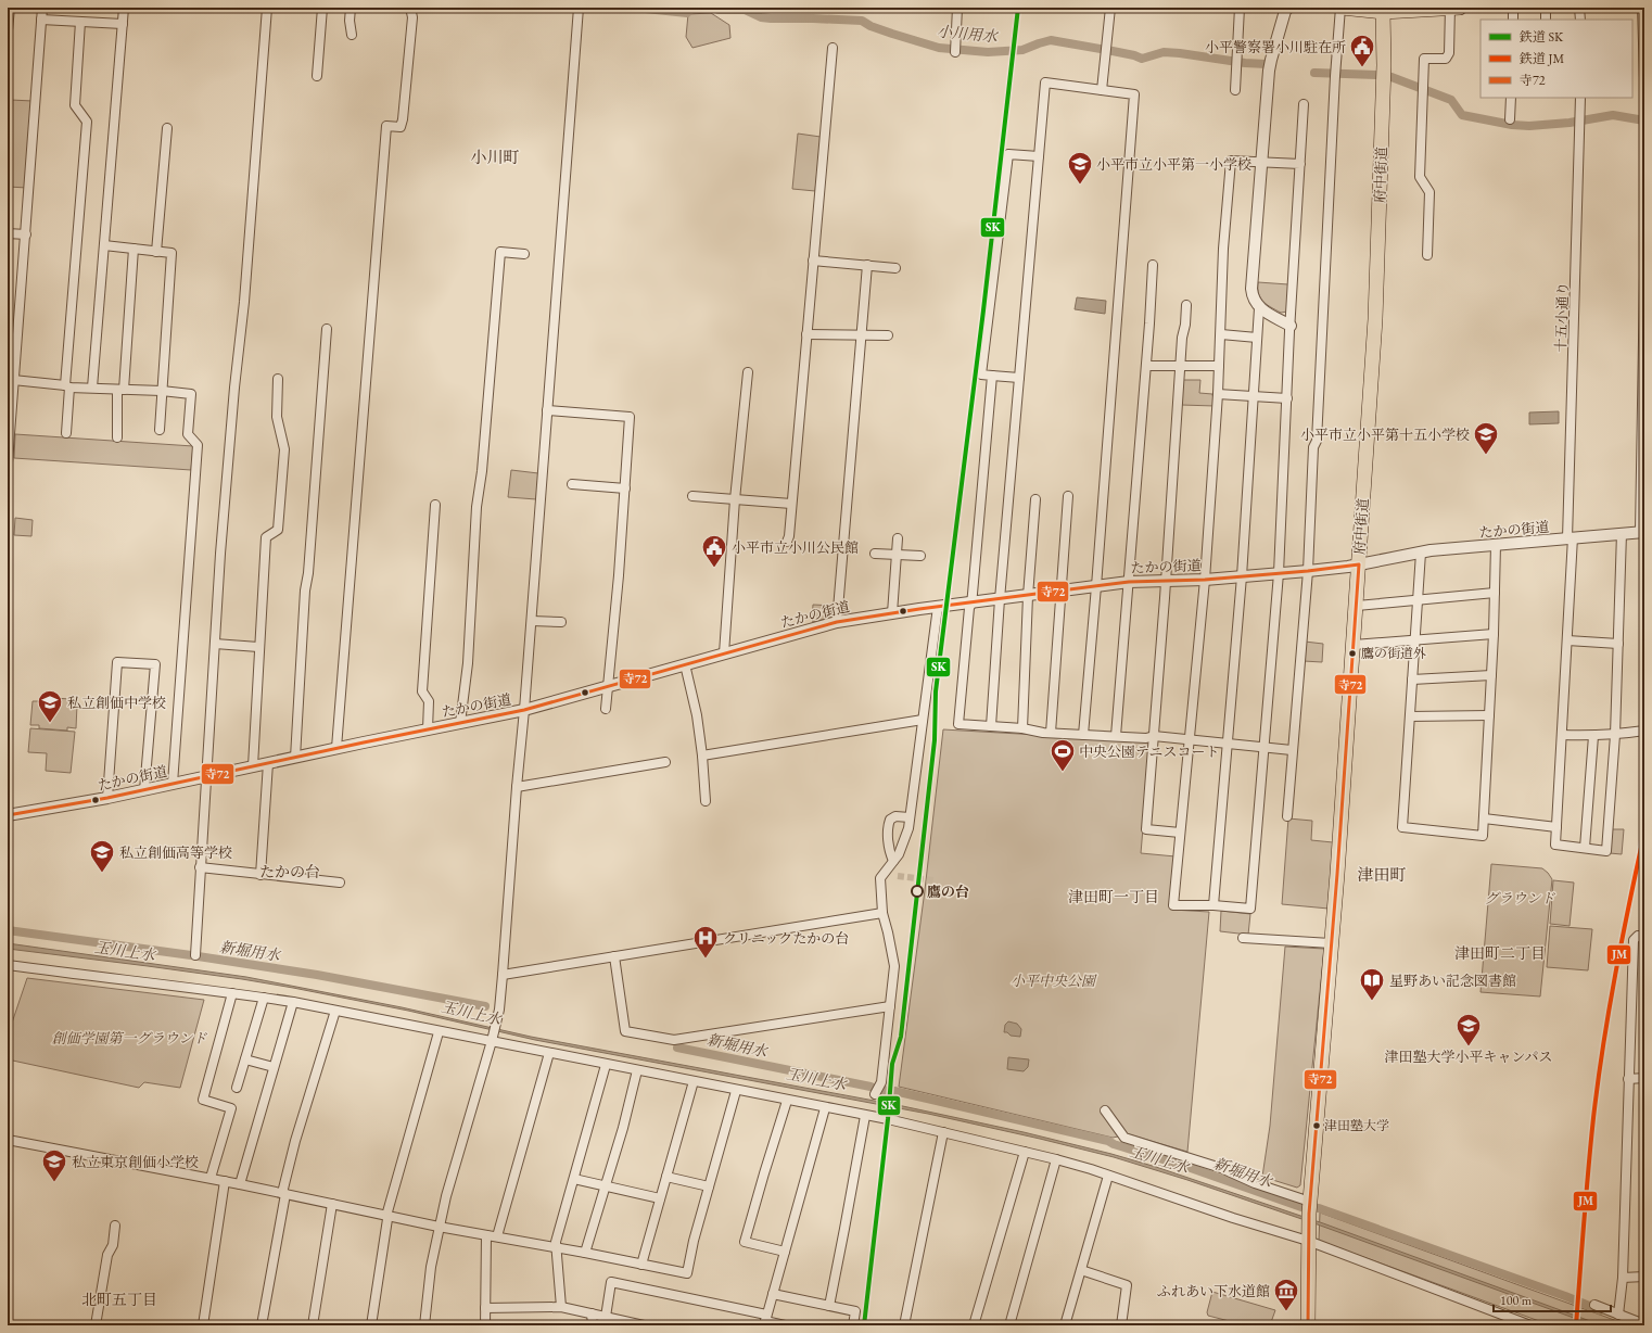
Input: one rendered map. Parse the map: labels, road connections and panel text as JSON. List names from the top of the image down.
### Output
{
  "streets": {
    "main road": ["府中街道"],
    "street": ["十五小通り", "たかの街道"]
  },
  "crossings": [
    ["府中街道", "たかの街道"],
    ["十五小通り", "たかの街道"]
  ],
  "districts": [
    "小川町",
    "たかの台",
    "津田町",
    "津田町一丁目",
    "津田町二丁目",
    "北町五丁目"
  ],
  "water": ["小川用水", "玉川上水", "新堀用水"],
  "parks": ["グラウンド", "小平中央公園", "創価学園第一グラウンド"],
  "places": {
    "public building": ["小平警察署小川駐在所", "小平市立小川公民館"],
    "school or university": [
      "小平市立小平第一小学校",
      "小平市立小平第十五小学校",
      "私立創価中学校",
      "私立創価高等学校",
      "津田塾大学小平キャンパス",
      "私立東京創価小学校"
    ],
    "other": ["鷹の街道外", "鷹の台", "津田塾大学"],
    "sports": ["中央公園テニスコート"],
    "hospital": ["クリニックたかの台"],
    "library": ["星野あい記念図書館"],
    "museum": ["ふれあい下水道館"]
  },
  "lines": ["rail line SK", "transit line 寺72", "rail line JM"],
  "legend": ["鉄道 SK", "鉄道 JM", "寺72"],
  "scale_bar": "100 m"
}
